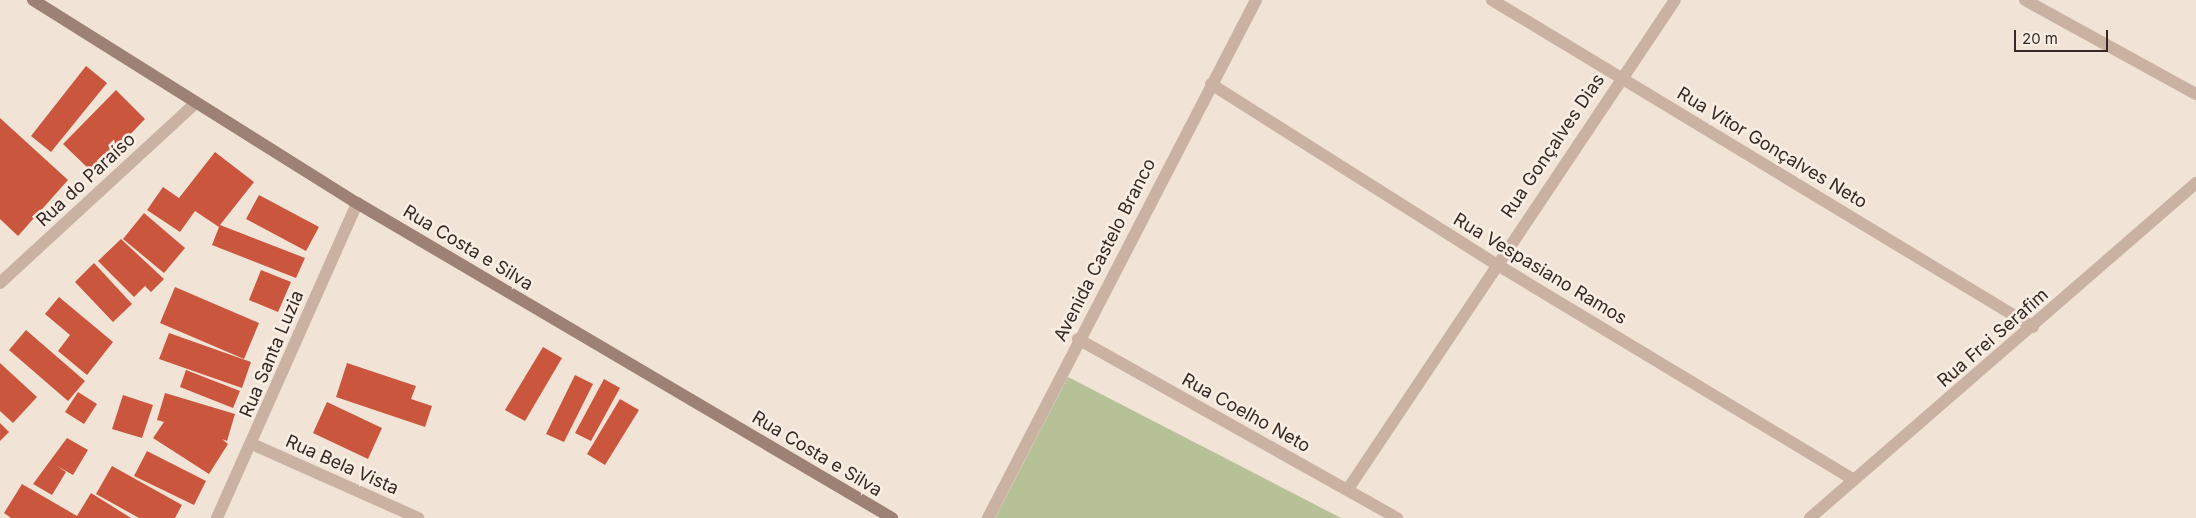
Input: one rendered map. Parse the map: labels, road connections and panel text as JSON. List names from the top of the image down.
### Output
{
  "streets": {
    "street": [
      "Rua Gonçalves Dias",
      "Rua Vitor Gonçalves Neto",
      "Rua do Paraíso",
      "Rua Costa e Silva",
      "Avenida Castelo Branco",
      "Rua Vespasiano Ramos",
      "Rua Frei Serafim",
      "Rua Santa Luzia",
      "Rua Coelho Neto",
      "Rua Bela Vista"
    ]
  },
  "crossings": [
    ["Rua Gonçalves Dias", "Rua Vitor Gonçalves Neto"],
    ["Rua Gonçalves Dias", "Rua Vespasiano Ramos"],
    ["Rua Gonçalves Dias", "Rua Coelho Neto"],
    ["Rua Vitor Gonçalves Neto", "Rua Frei Serafim"],
    ["Rua do Paraíso", "Rua Costa e Silva"],
    ["Rua Costa e Silva", "Rua Santa Luzia"],
    ["Avenida Castelo Branco", "Rua Vespasiano Ramos"],
    ["Avenida Castelo Branco", "Rua Coelho Neto"],
    ["Rua Vespasiano Ramos", "Rua Frei Serafim"],
    ["Rua Santa Luzia", "Rua Bela Vista"]
  ],
  "scale_bar": "20 m"
}
